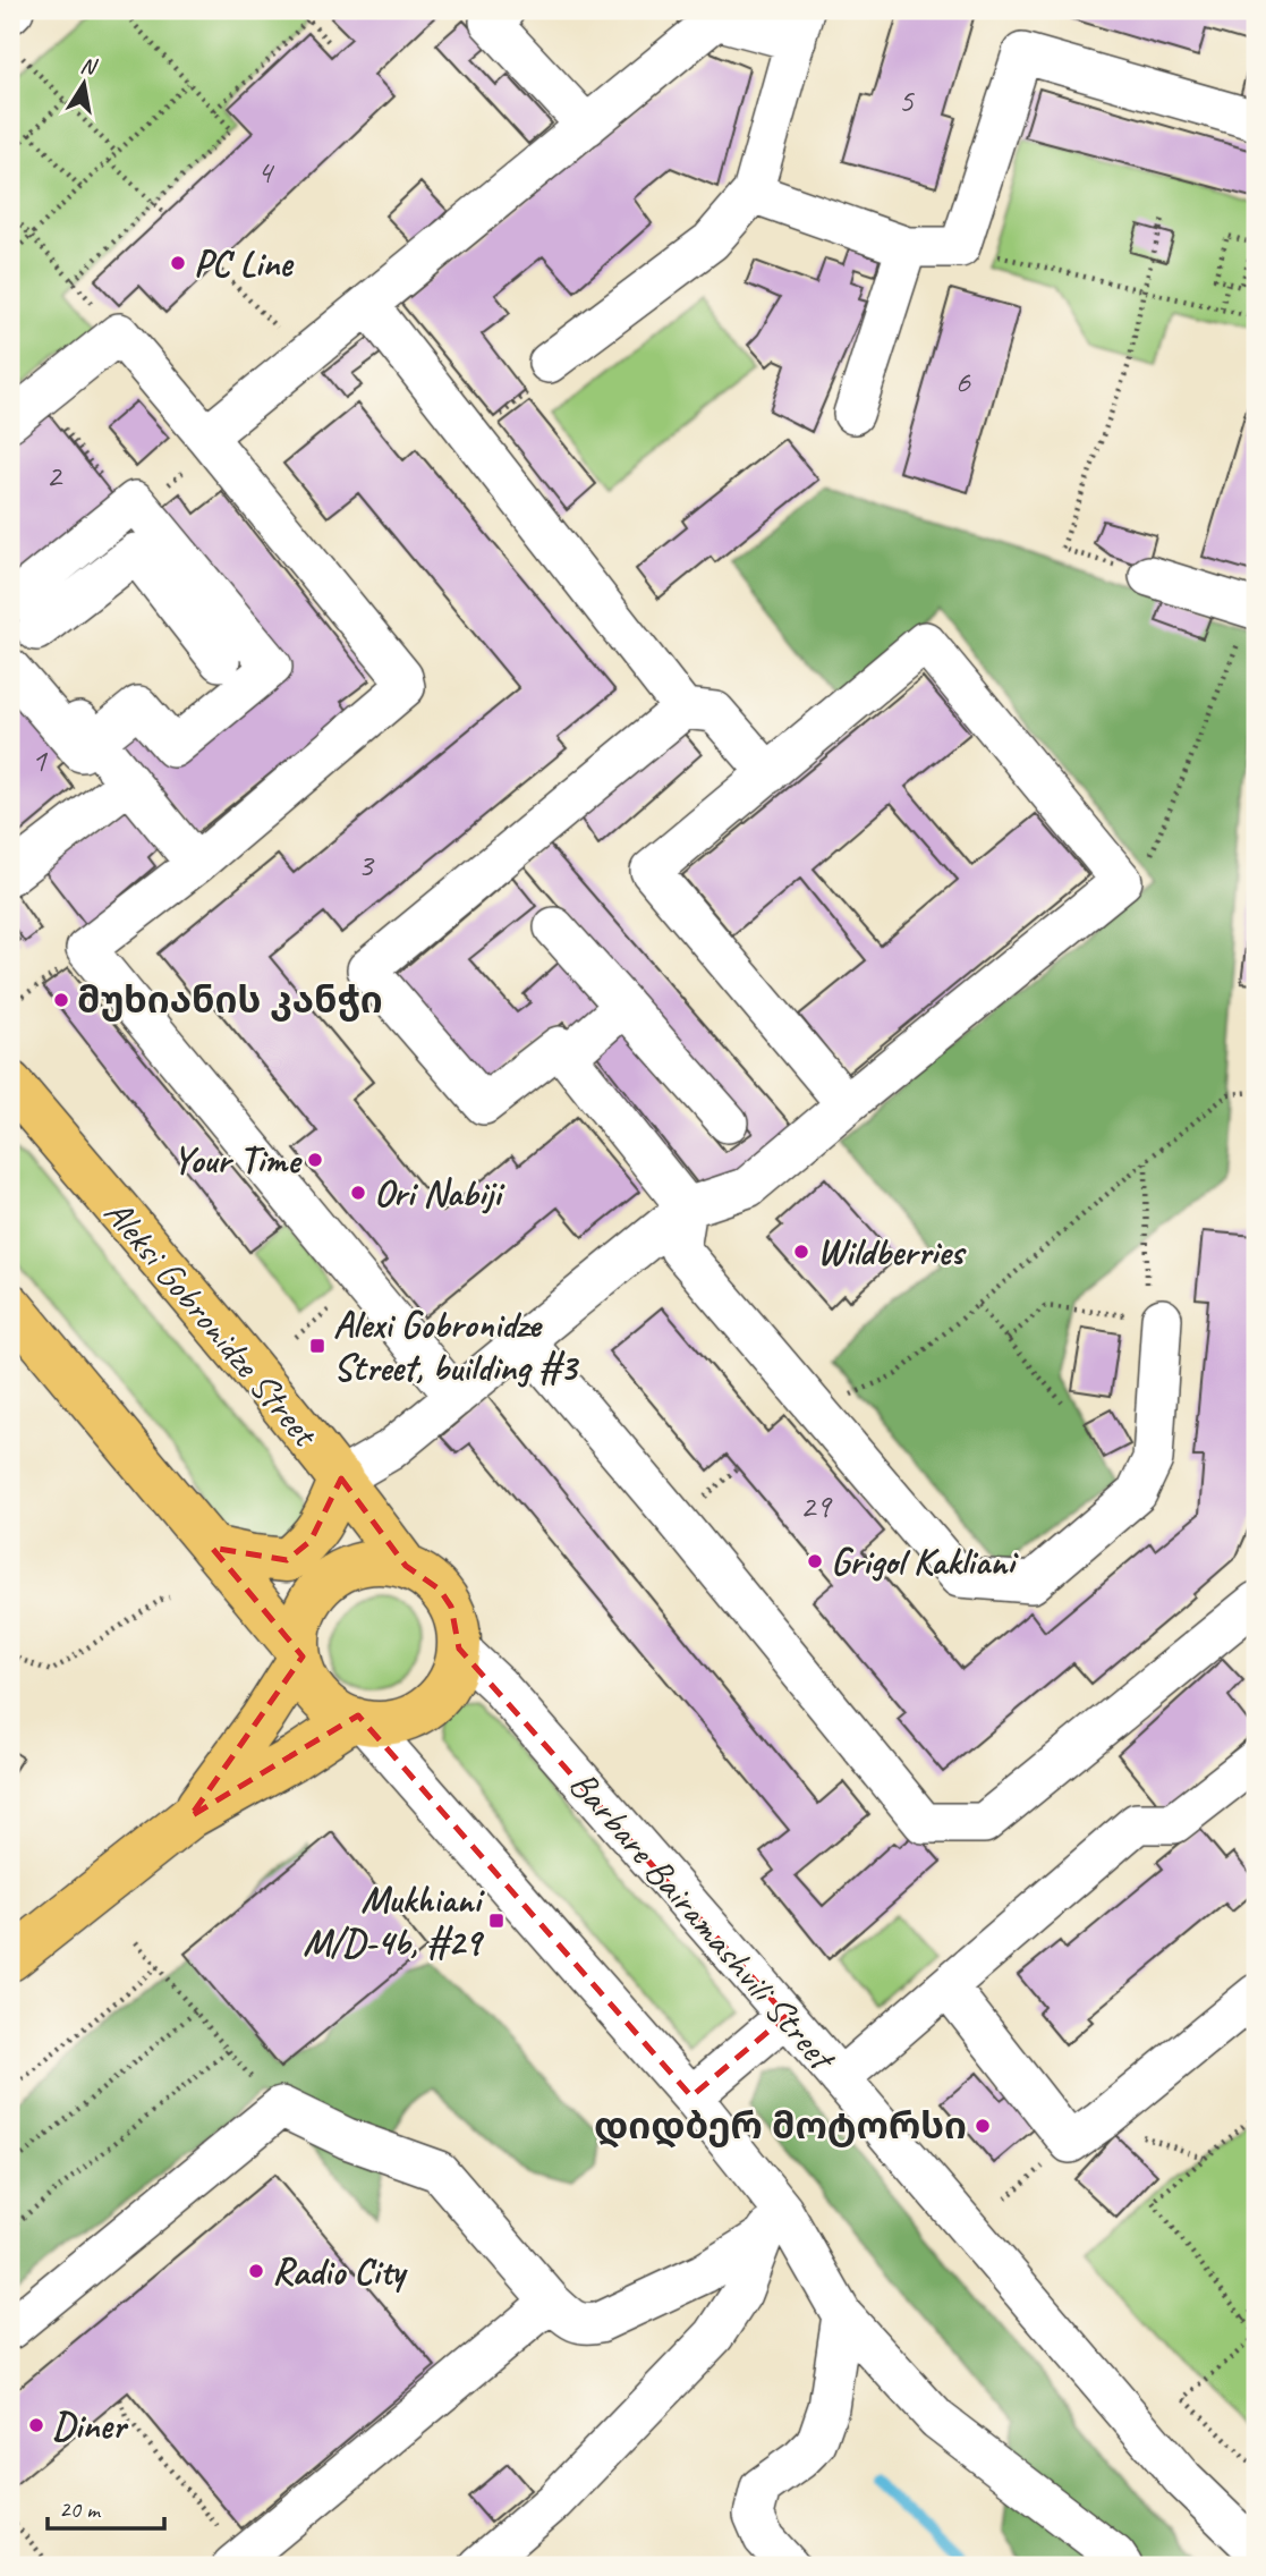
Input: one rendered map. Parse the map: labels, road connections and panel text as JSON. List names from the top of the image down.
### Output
{
  "streets": {
    "main road": ["Aleksi Gobronidze Street"],
    "street": ["Barbare Bairamashvili Street"]
  },
  "crossings": [
    ["Aleksi Gobronidze Street", "Barbare Bairamashvili Street"]
  ],
  "places": {
    "other": [
      "PC Line",
      "მუხიანის კანჭი",
      "Your Time",
      "Ori Nabiji",
      "Wildberries",
      "Grigol Kakliani",
      "დიდბერ მოტორსი",
      "Radio City",
      "Diner"
    ],
    "transit": ["Alexi Gobronidze Street, building #3", "Mukhiani M/D-4b, #29"]
  },
  "house_numbers": [
    "5",
    "4",
    "6",
    "2",
    "1",
    "3",
    "29"
  ],
  "scale_bar": "20 m",
  "north": "top"
}
